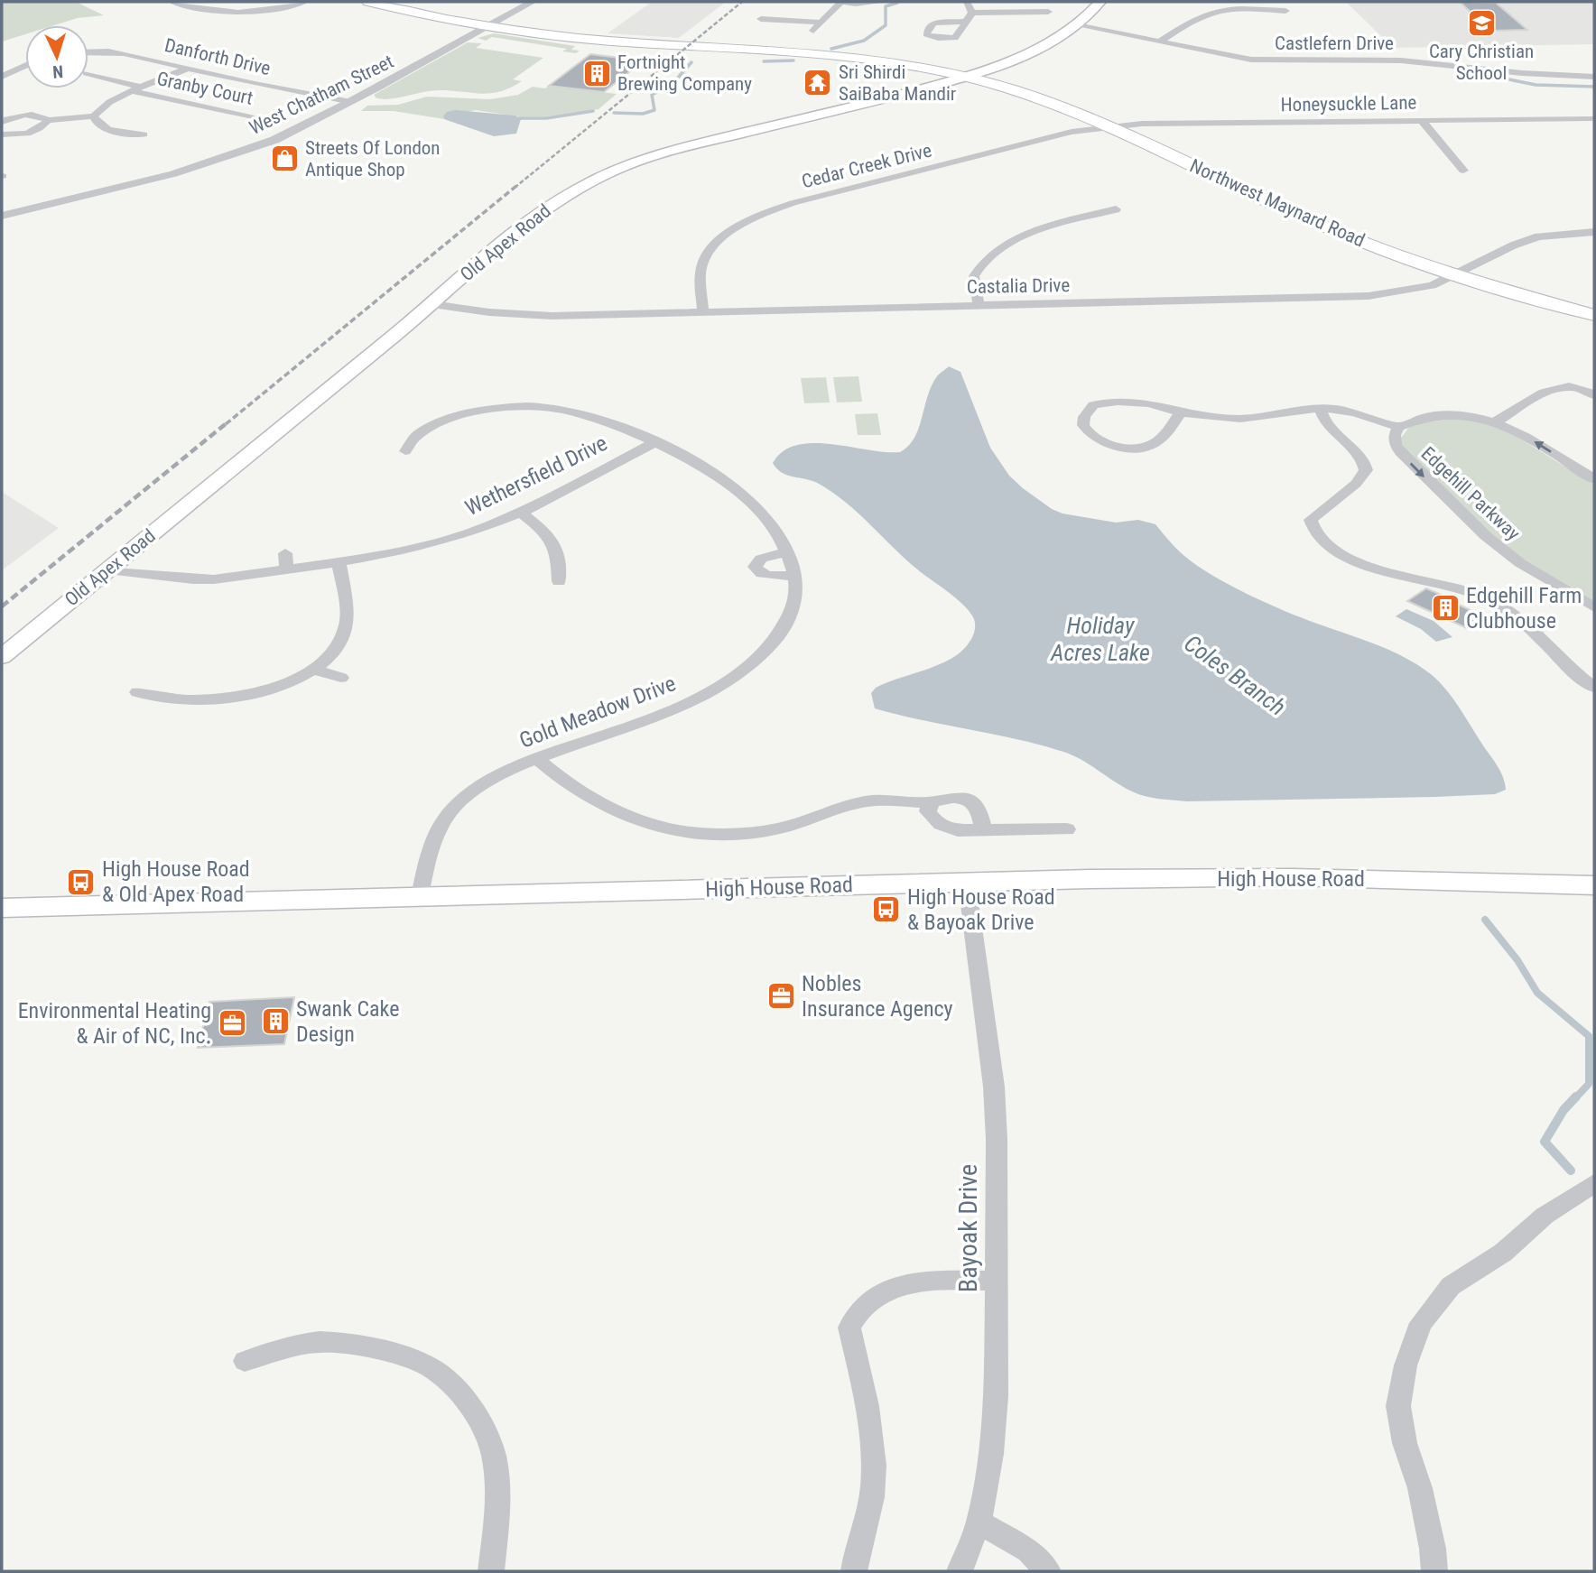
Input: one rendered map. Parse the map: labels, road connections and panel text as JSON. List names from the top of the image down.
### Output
{
  "streets": {
    "main road": ["Northwest Maynard Road", "Old Apex Road", "High House Road"],
    "street": [
      "Castlefern Drive",
      "Danforth Drive",
      "Granby Court",
      "West Chatham Street",
      "Honeysuckle Lane",
      "Cedar Creek Drive",
      "Castalia Drive",
      "Wethersfield Drive",
      "Edgehill Parkway",
      "Gold Meadow Drive",
      "Bayoak Drive"
    ]
  },
  "crossings": [
    ["Castlefern Drive", "Old Apex Road"],
    ["Danforth Drive", "West Chatham Street"],
    ["West Chatham Street", "Northwest Maynard Road"],
    ["Honeysuckle Lane", "Cedar Creek Drive"],
    ["Honeysuckle Lane", "Northwest Maynard Road"],
    ["Cedar Creek Drive", "Northwest Maynard Road"],
    ["Cedar Creek Drive", "Castalia Drive"],
    ["Northwest Maynard Road", "Old Apex Road"],
    ["Northwest Maynard Road", "Castalia Drive"],
    ["Old Apex Road", "Castalia Drive"],
    ["Old Apex Road", "Wethersfield Drive"],
    ["Wethersfield Drive", "Gold Meadow Drive"],
    ["Gold Meadow Drive", "High House Road"],
    ["High House Road", "Bayoak Drive"]
  ],
  "water": ["Holiday Acres Lake", "Coles Branch"],
  "places": {
    "school or university": ["Cary Christian School"],
    "building": ["Fortnight Brewing Company", "Edgehill Farm Clubhouse", "Swank Cake Design"],
    "temple": ["Sri Shirdi SaiBaba Mandir"],
    "shop": ["Streets Of London Antique Shop"],
    "bus stop": ["High House Road & Old Apex Road", "High House Road & Bayoak Drive"],
    "office": ["Nobles Insurance Agency", "Environmental Heating & Air of NC, Inc."]
  },
  "north": "bottom"
}
